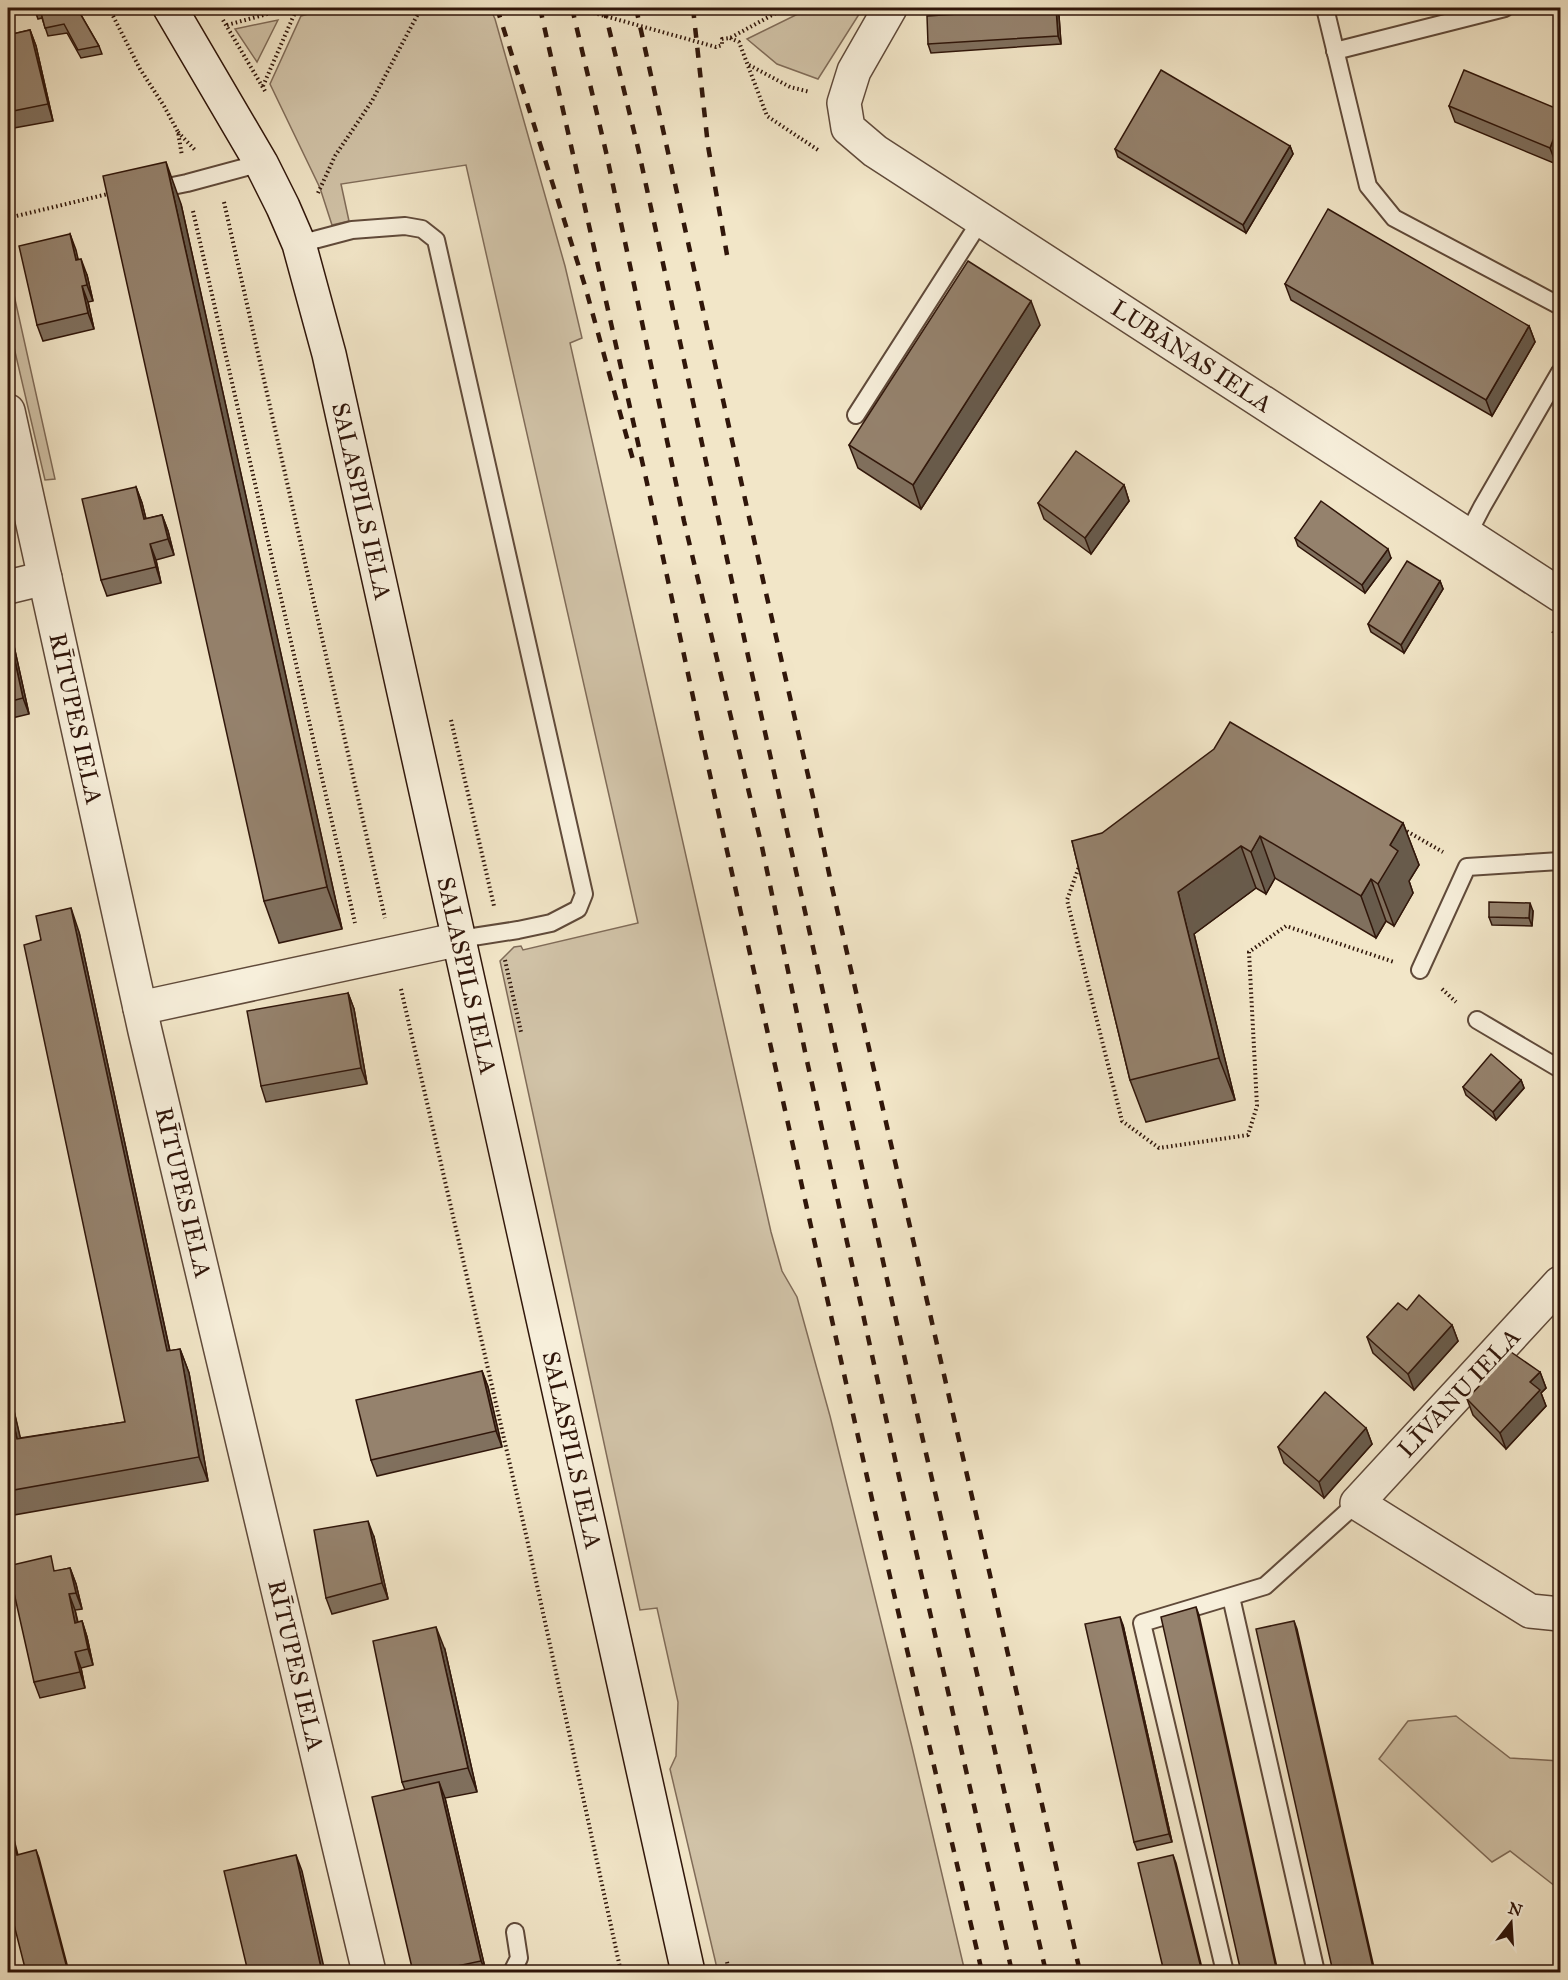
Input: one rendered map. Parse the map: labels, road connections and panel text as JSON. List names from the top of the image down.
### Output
{
  "streets": {
    "street": [
      "LUBĀNAS IELA",
      "SALASPILS IELA",
      "RĪTUPES IELA",
      "LĪVĀNU IELA"
    ]
  },
  "north": "top"
}
